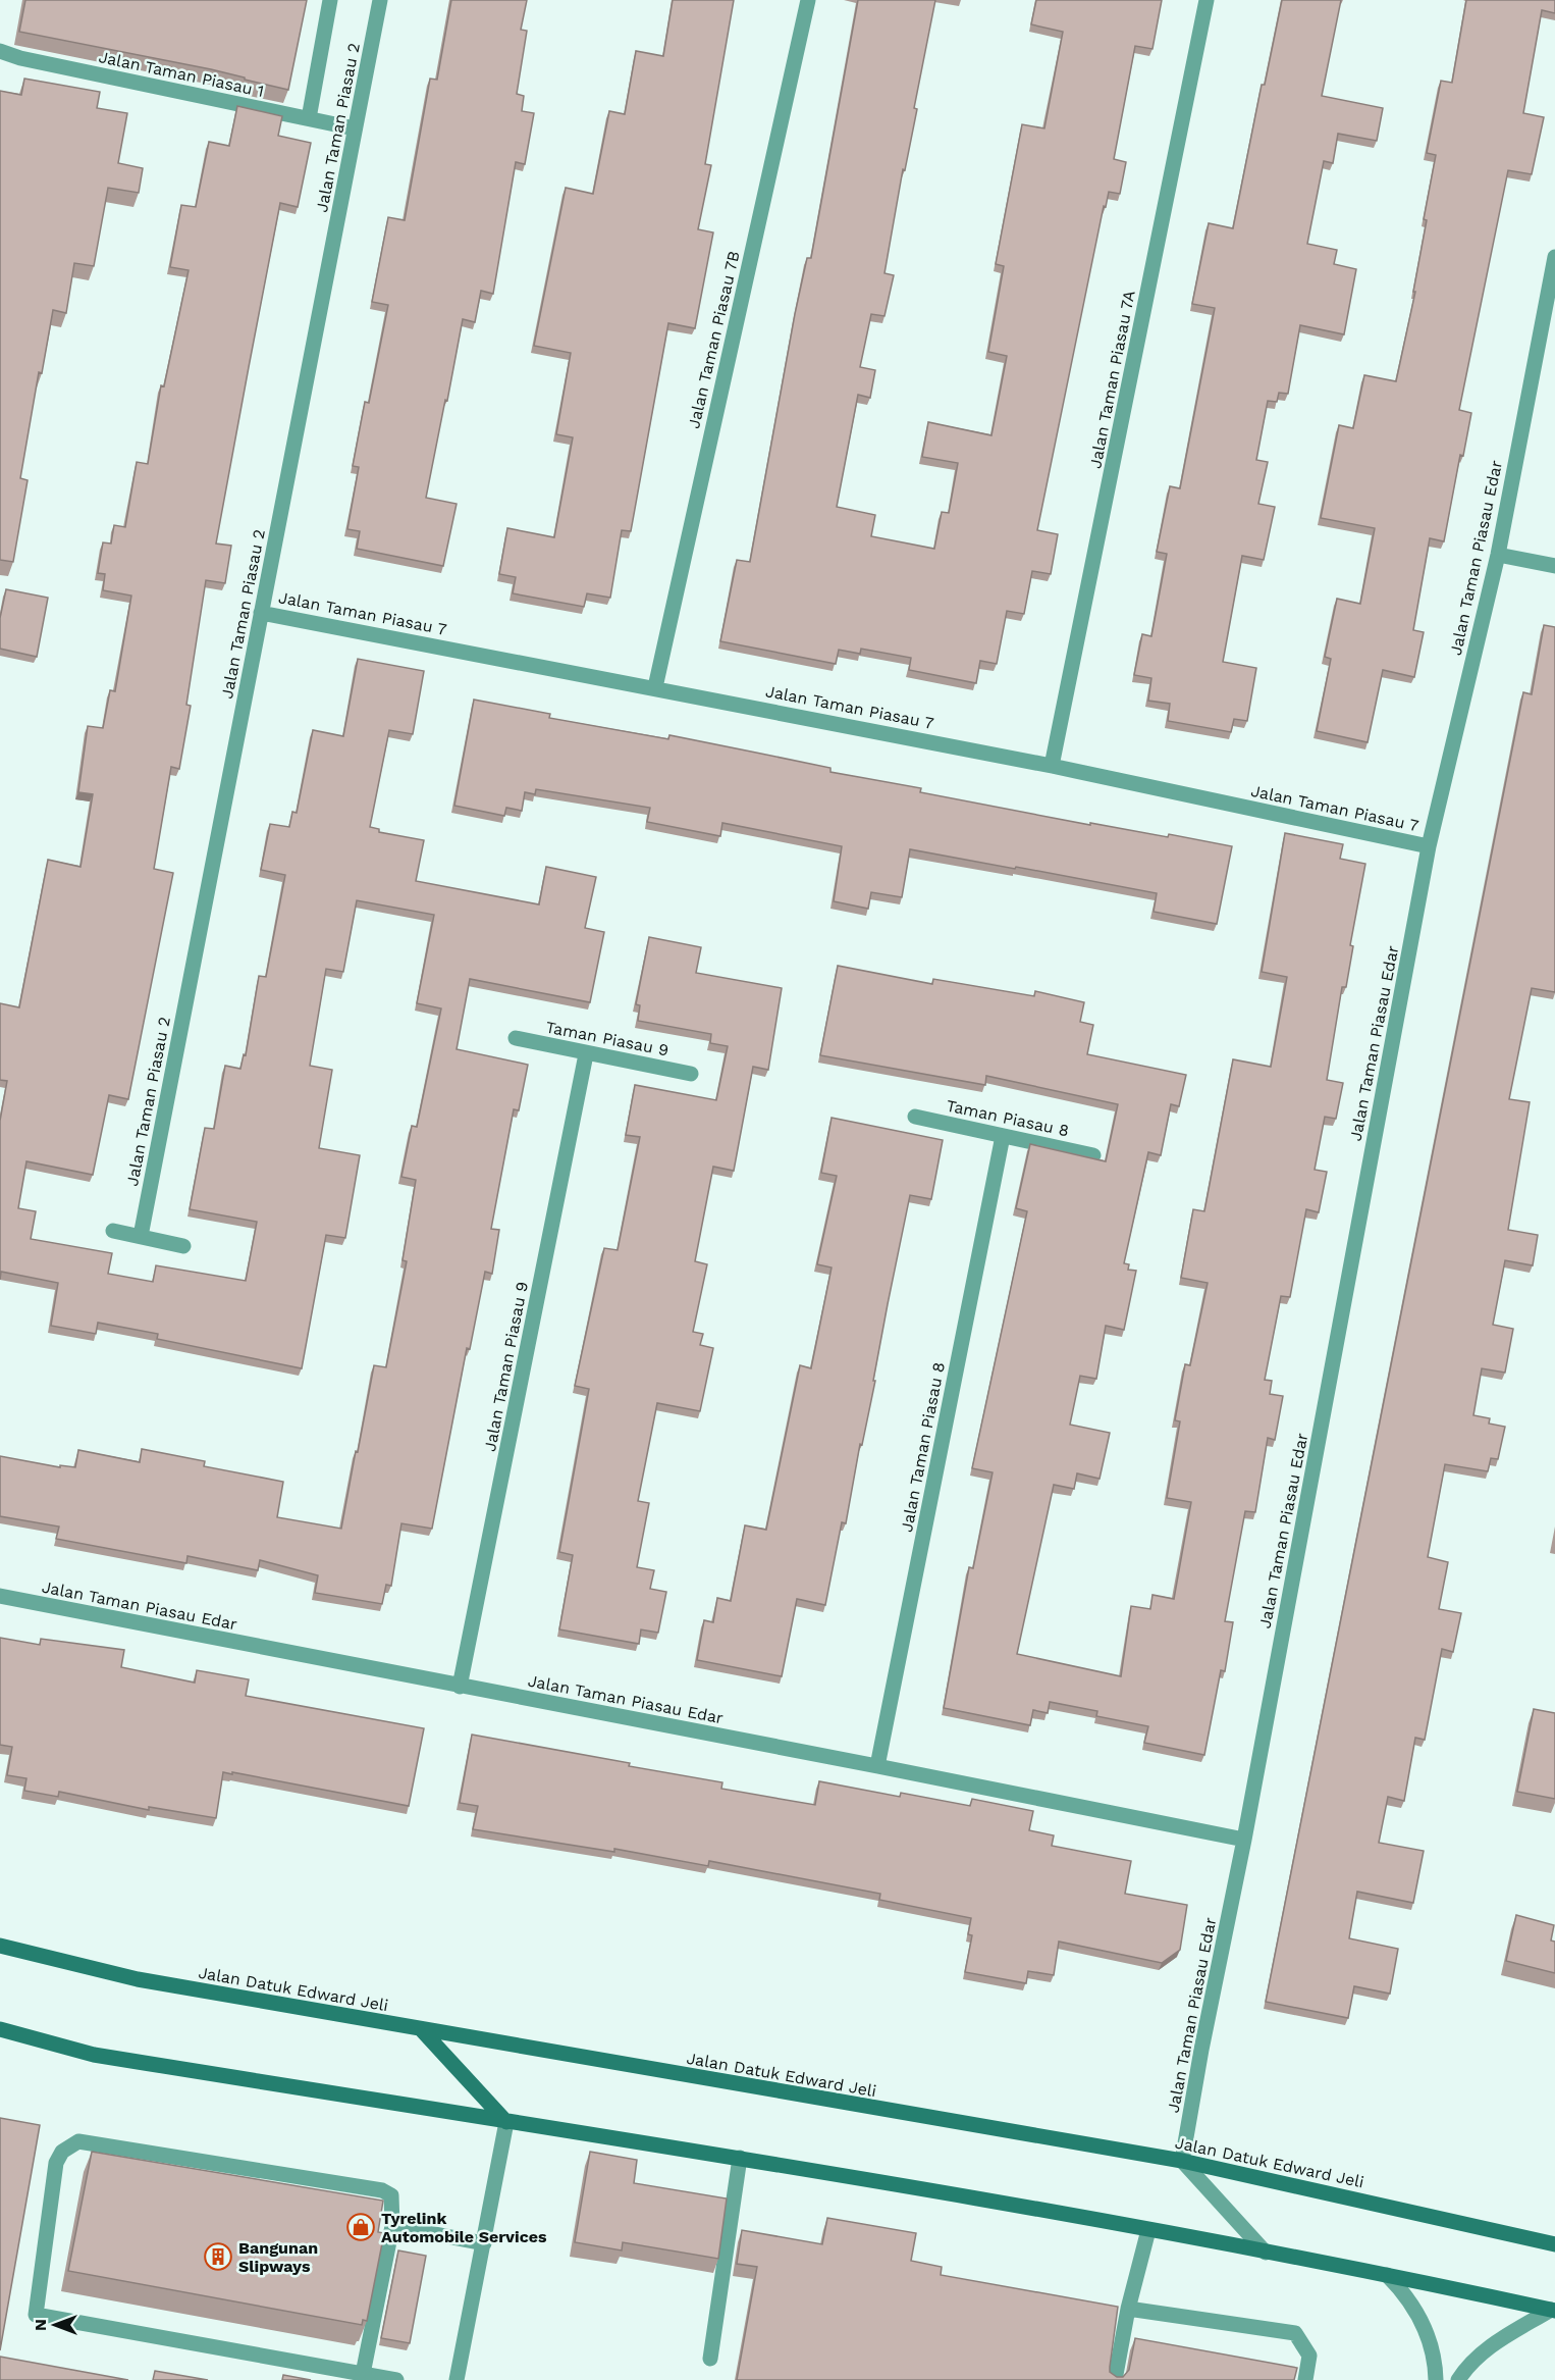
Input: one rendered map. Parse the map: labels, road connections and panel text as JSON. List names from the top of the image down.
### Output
{
  "streets": {
    "street": [
      "Jalan Taman Piasau 1",
      "Jalan Taman Piasau 2",
      "Jalan Taman Piasau 7B",
      "Jalan Taman Piasau 7A",
      "Jalan Taman Piasau Edar",
      "Jalan Taman Piasau 7",
      "Taman Piasau 9",
      "Taman Piasau 8",
      "Jalan Taman Piasau 9",
      "Jalan Taman Piasau 8",
      "Jalan Datuk Edward Jeli"
    ]
  },
  "crossings": [
    ["Jalan Taman Piasau 1", "Jalan Taman Piasau 2"],
    ["Jalan Taman Piasau 2", "Jalan Taman Piasau 7"],
    ["Jalan Taman Piasau 7B", "Jalan Taman Piasau 7"],
    ["Jalan Taman Piasau 7A", "Jalan Taman Piasau 7"],
    ["Jalan Taman Piasau Edar", "Jalan Taman Piasau 7"],
    ["Jalan Taman Piasau Edar", "Jalan Taman Piasau 9"],
    ["Jalan Taman Piasau Edar", "Jalan Taman Piasau 8"],
    ["Jalan Taman Piasau Edar", "Jalan Datuk Edward Jeli"],
    ["Taman Piasau 9", "Jalan Taman Piasau 9"],
    ["Taman Piasau 8", "Jalan Taman Piasau 8"]
  ],
  "places": {
    "shop": ["Tyrelink Automobile Services"],
    "building": ["Bangunan Slipways"]
  },
  "north": "left"
}
